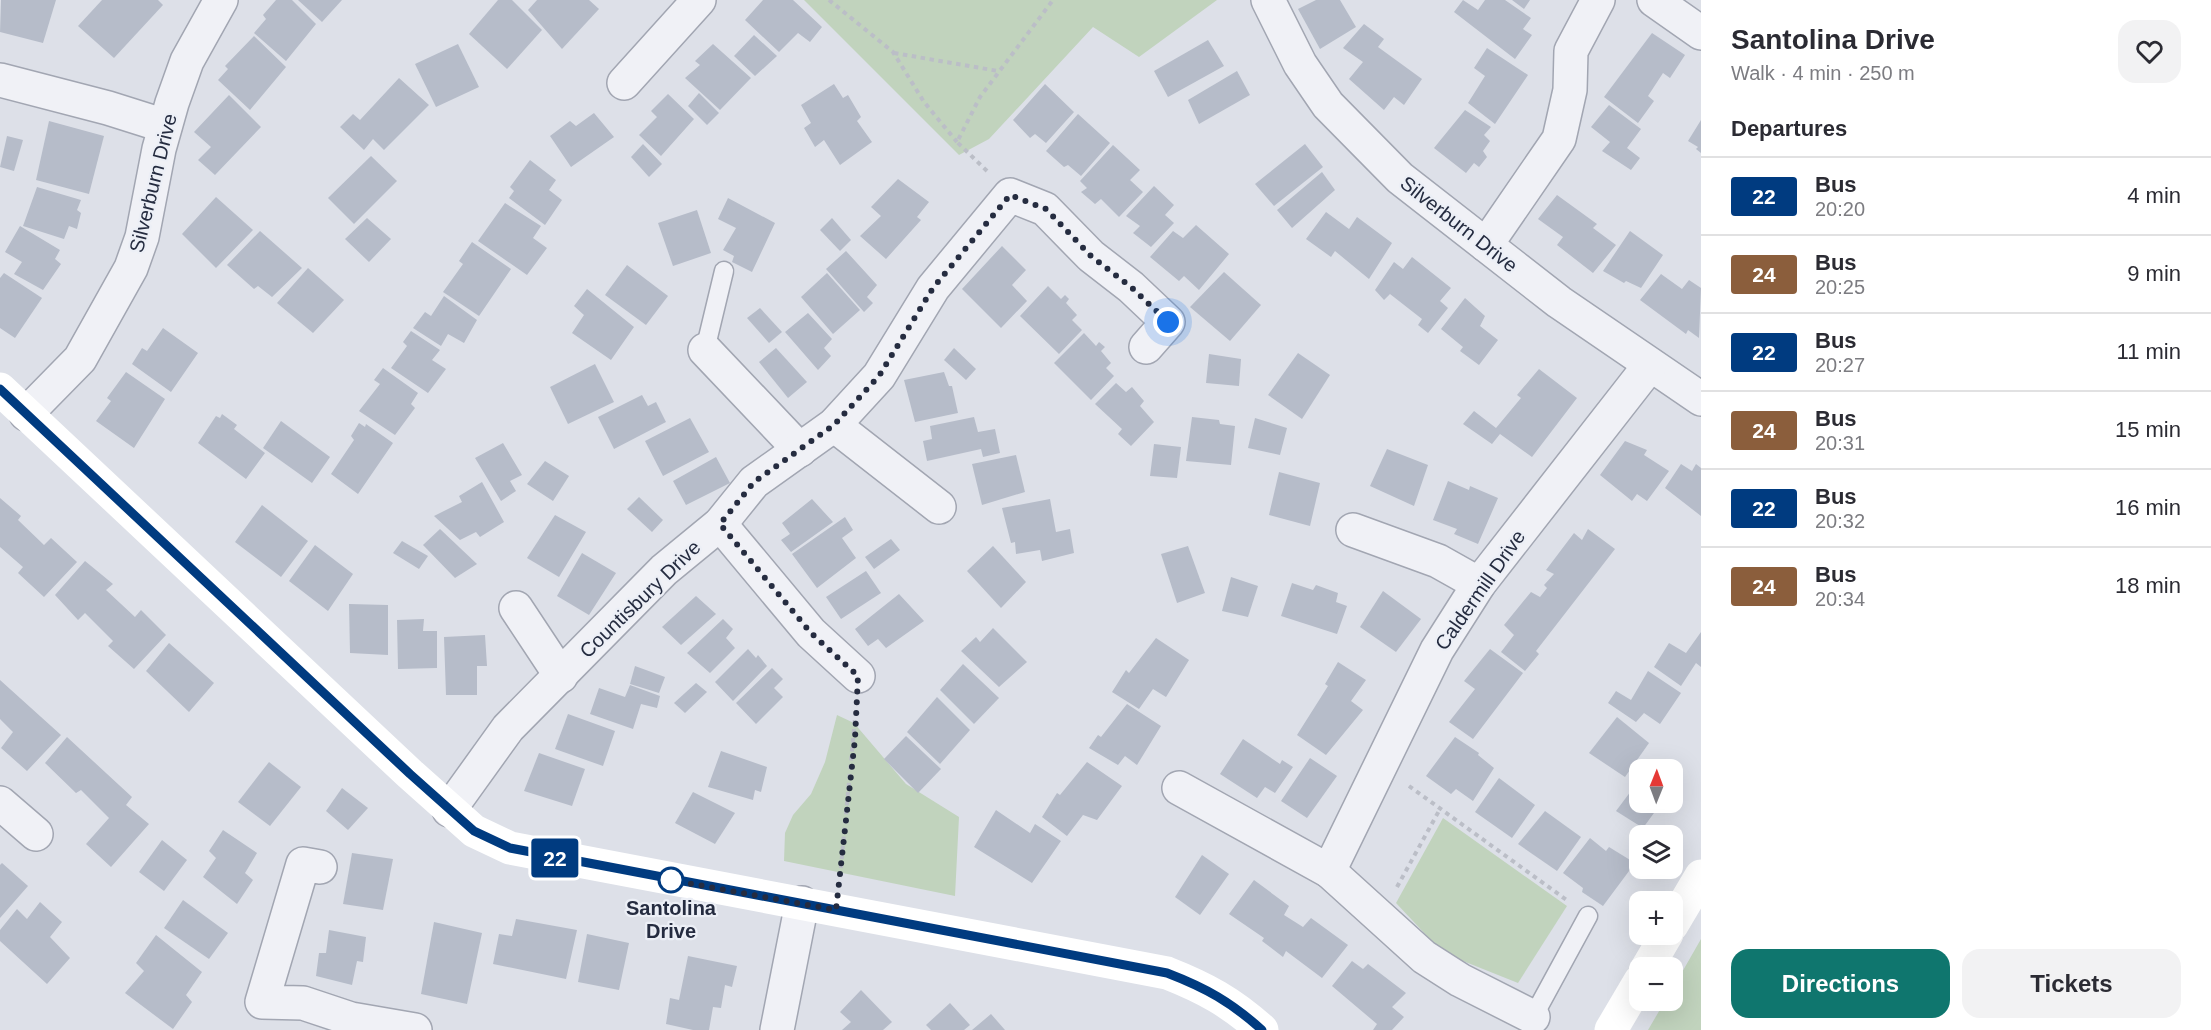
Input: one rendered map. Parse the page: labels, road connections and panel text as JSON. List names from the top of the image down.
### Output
{
  "streets": {
    "street": ["Silverburn Drive", "Caldermill Drive", "Countisbury Drive"]
  },
  "crossings": [
    ["Silverburn Drive", "Caldermill Drive"]
  ],
  "places": ["Santolina Drive"],
  "lines": ["bus line 22"],
  "north": "top",
  "page": {
    "on_map": "22",
    "heading": [
      ["Santolina Drive", "Walk · 4 min · 250 m"],
      "Departures"
    ],
    "list": [
      {
        "mark": "22",
        "name": "Bus",
        "note": "20:20",
        "value": "4 min"
      },
      {
        "mark": "24",
        "name": "Bus",
        "note": "20:25",
        "value": "9 min"
      },
      {
        "mark": "22",
        "name": "Bus",
        "note": "20:27",
        "value": "11 min"
      },
      {
        "mark": "24",
        "name": "Bus",
        "note": "20:31",
        "value": "15 min"
      },
      {
        "mark": "22",
        "name": "Bus",
        "note": "20:32",
        "value": "16 min"
      },
      {
        "mark": "24",
        "name": "Bus",
        "note": "20:34",
        "value": "18 min"
      }
    ],
    "map_buttons": ["+", "−"],
    "buttons": ["Directions", "Tickets"]
  }
}
